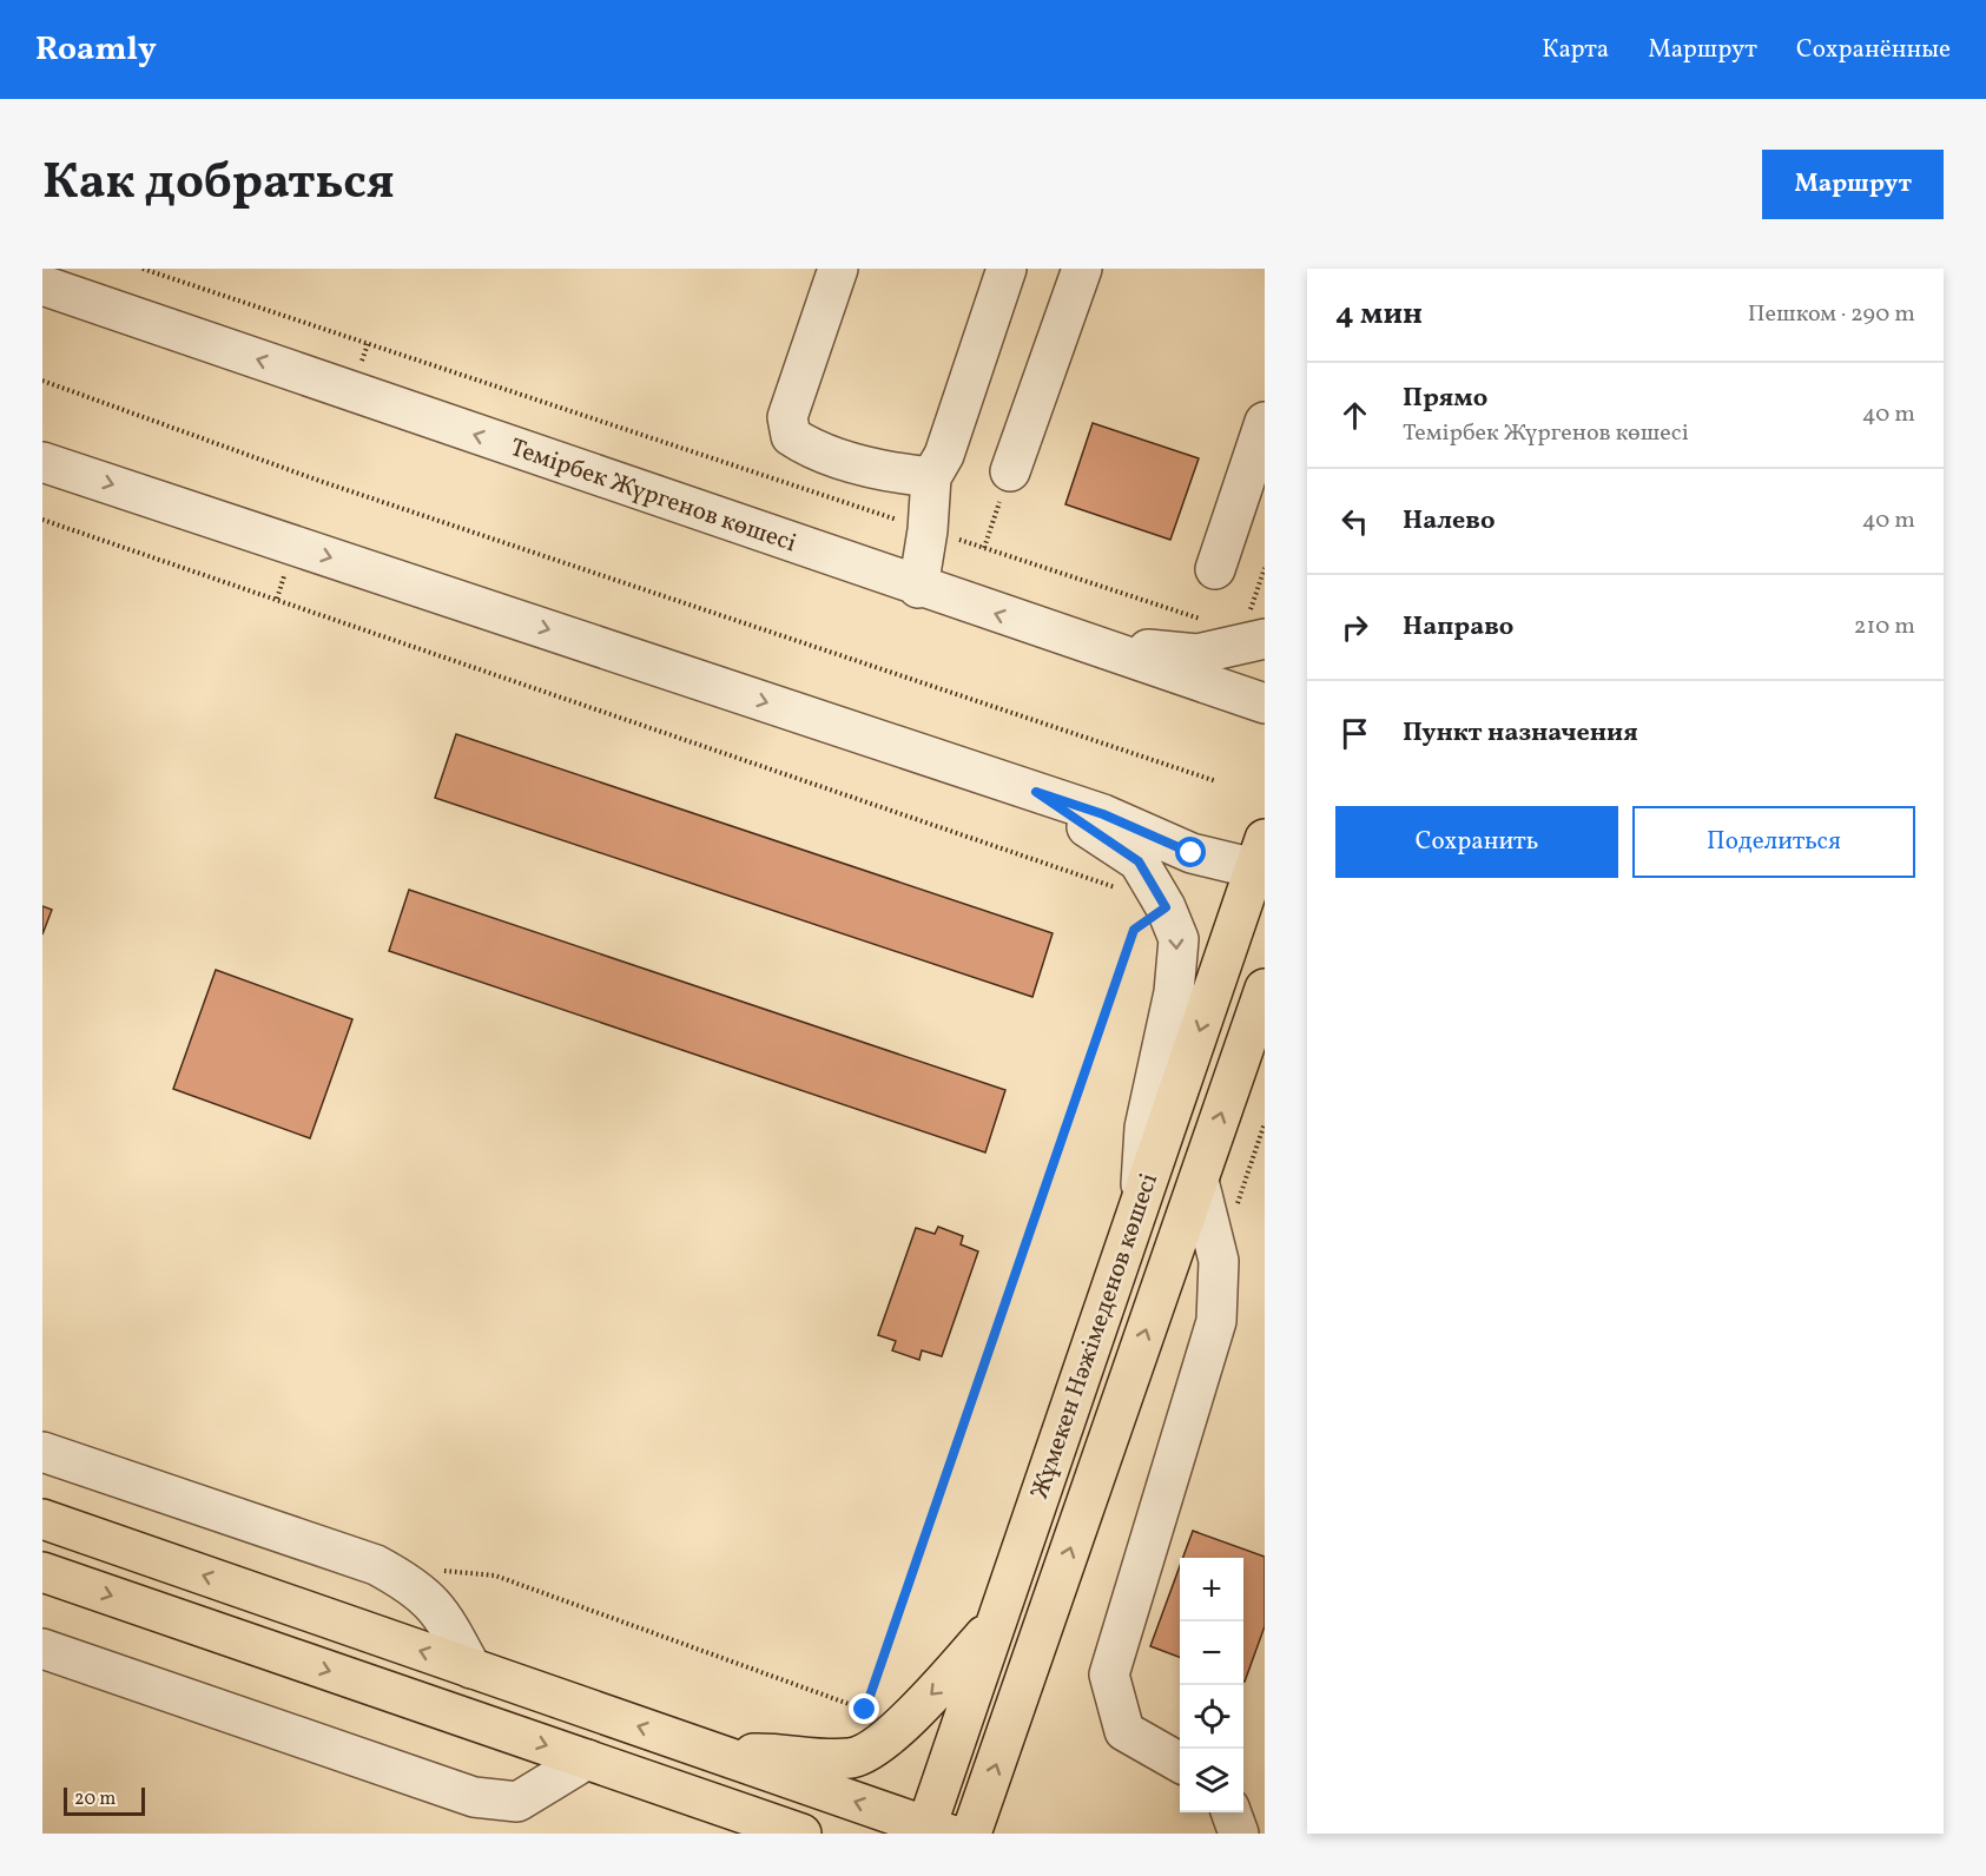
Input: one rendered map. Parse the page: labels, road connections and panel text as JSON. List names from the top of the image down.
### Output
{
  "streets": {
    "main road": ["Жұмекен Нәжімеденов көшесі"],
    "street": ["Темірбек Жүргенов көшесі"]
  },
  "scale_bar": "20 m",
  "page": {
    "header": "Roamly",
    "nav": ["Карта", "Маршрут", "Сохранённые"],
    "title": "Как добраться",
    "buttons": [
      "Маршрут",
      ["Сохранить", "Поделиться"]
    ],
    "heading": ["4 мин", "Пешком · 290 m"],
    "list": [
      ["Прямо", "Темірбек Жүргенов көшесі", "40 m"],
      ["Налево", "40 m"],
      ["Направо", "210 m"],
      "Пункт назначения"
    ],
    "map_buttons": ["+", "−"],
    "scale": "20 m"
  }
}
